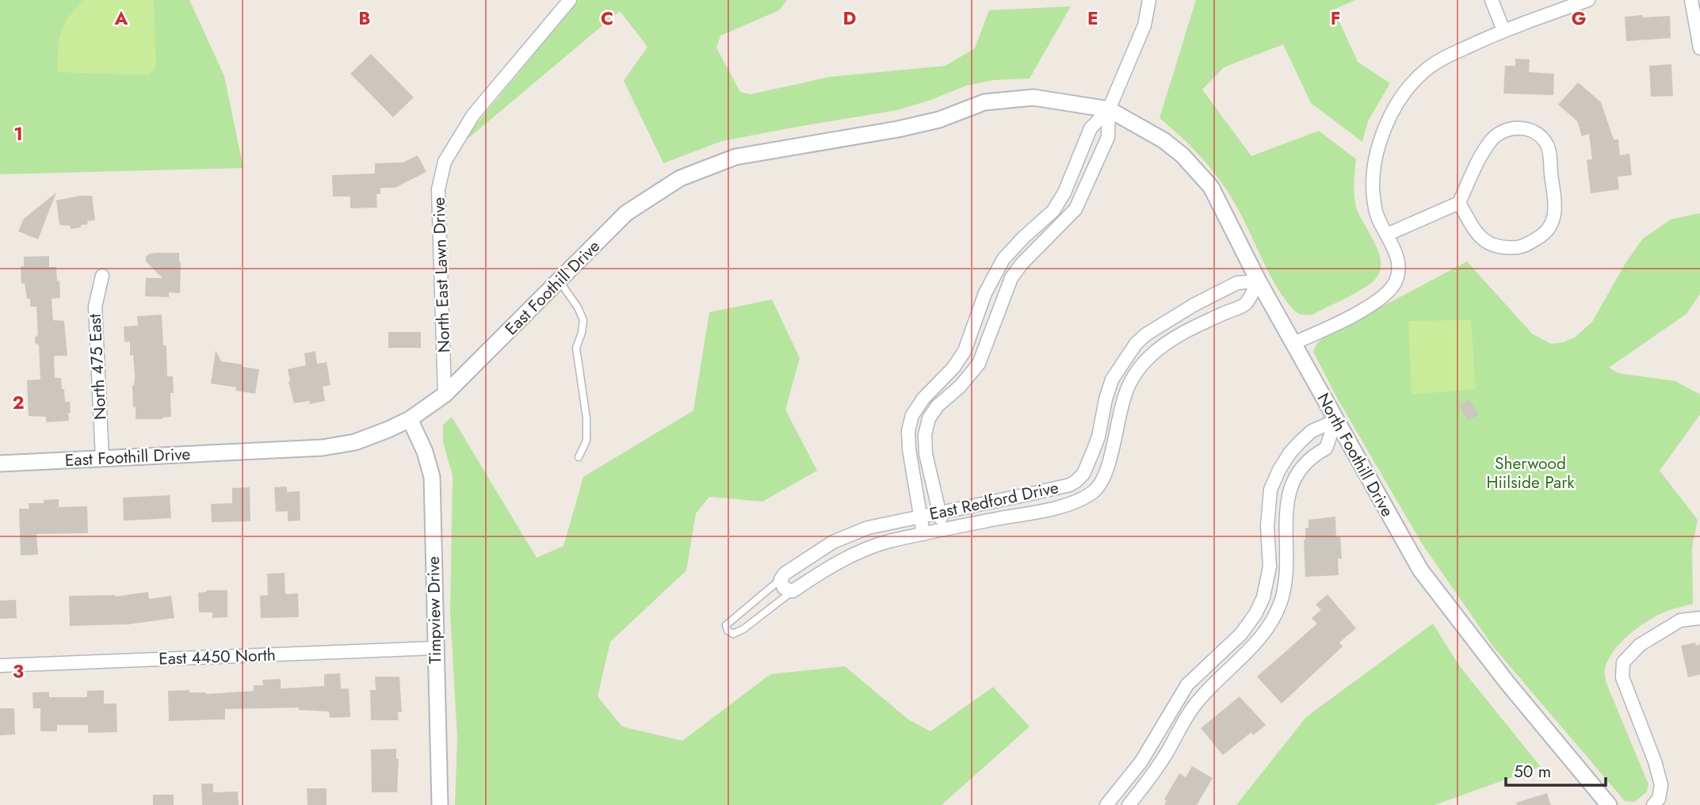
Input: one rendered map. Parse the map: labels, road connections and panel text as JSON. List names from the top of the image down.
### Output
{
  "streets": {
    "street": [
      "North East Lawn Drive",
      "East Foothill Drive",
      "North 475 East",
      "North Foothill Drive",
      "East Redford Drive",
      "Timpview Drive",
      "East 4450 North"
    ]
  },
  "crossings": [
    ["North East Lawn Drive", "East Foothill Drive"],
    ["East Foothill Drive", "North 475 East"],
    ["East Foothill Drive", "North Foothill Drive"],
    ["East Foothill Drive", "Timpview Drive"],
    ["North Foothill Drive", "East Redford Drive"],
    ["Timpview Drive", "East 4450 North"]
  ],
  "parks": ["Sherwood Hiilside Park"],
  "scale_bar": "50 m",
  "grid": {
    "columns": [
      "A",
      "B",
      "C",
      "D",
      "E",
      "F",
      "G"
    ],
    "rows": ["1", "2", "3"]
  }
}
